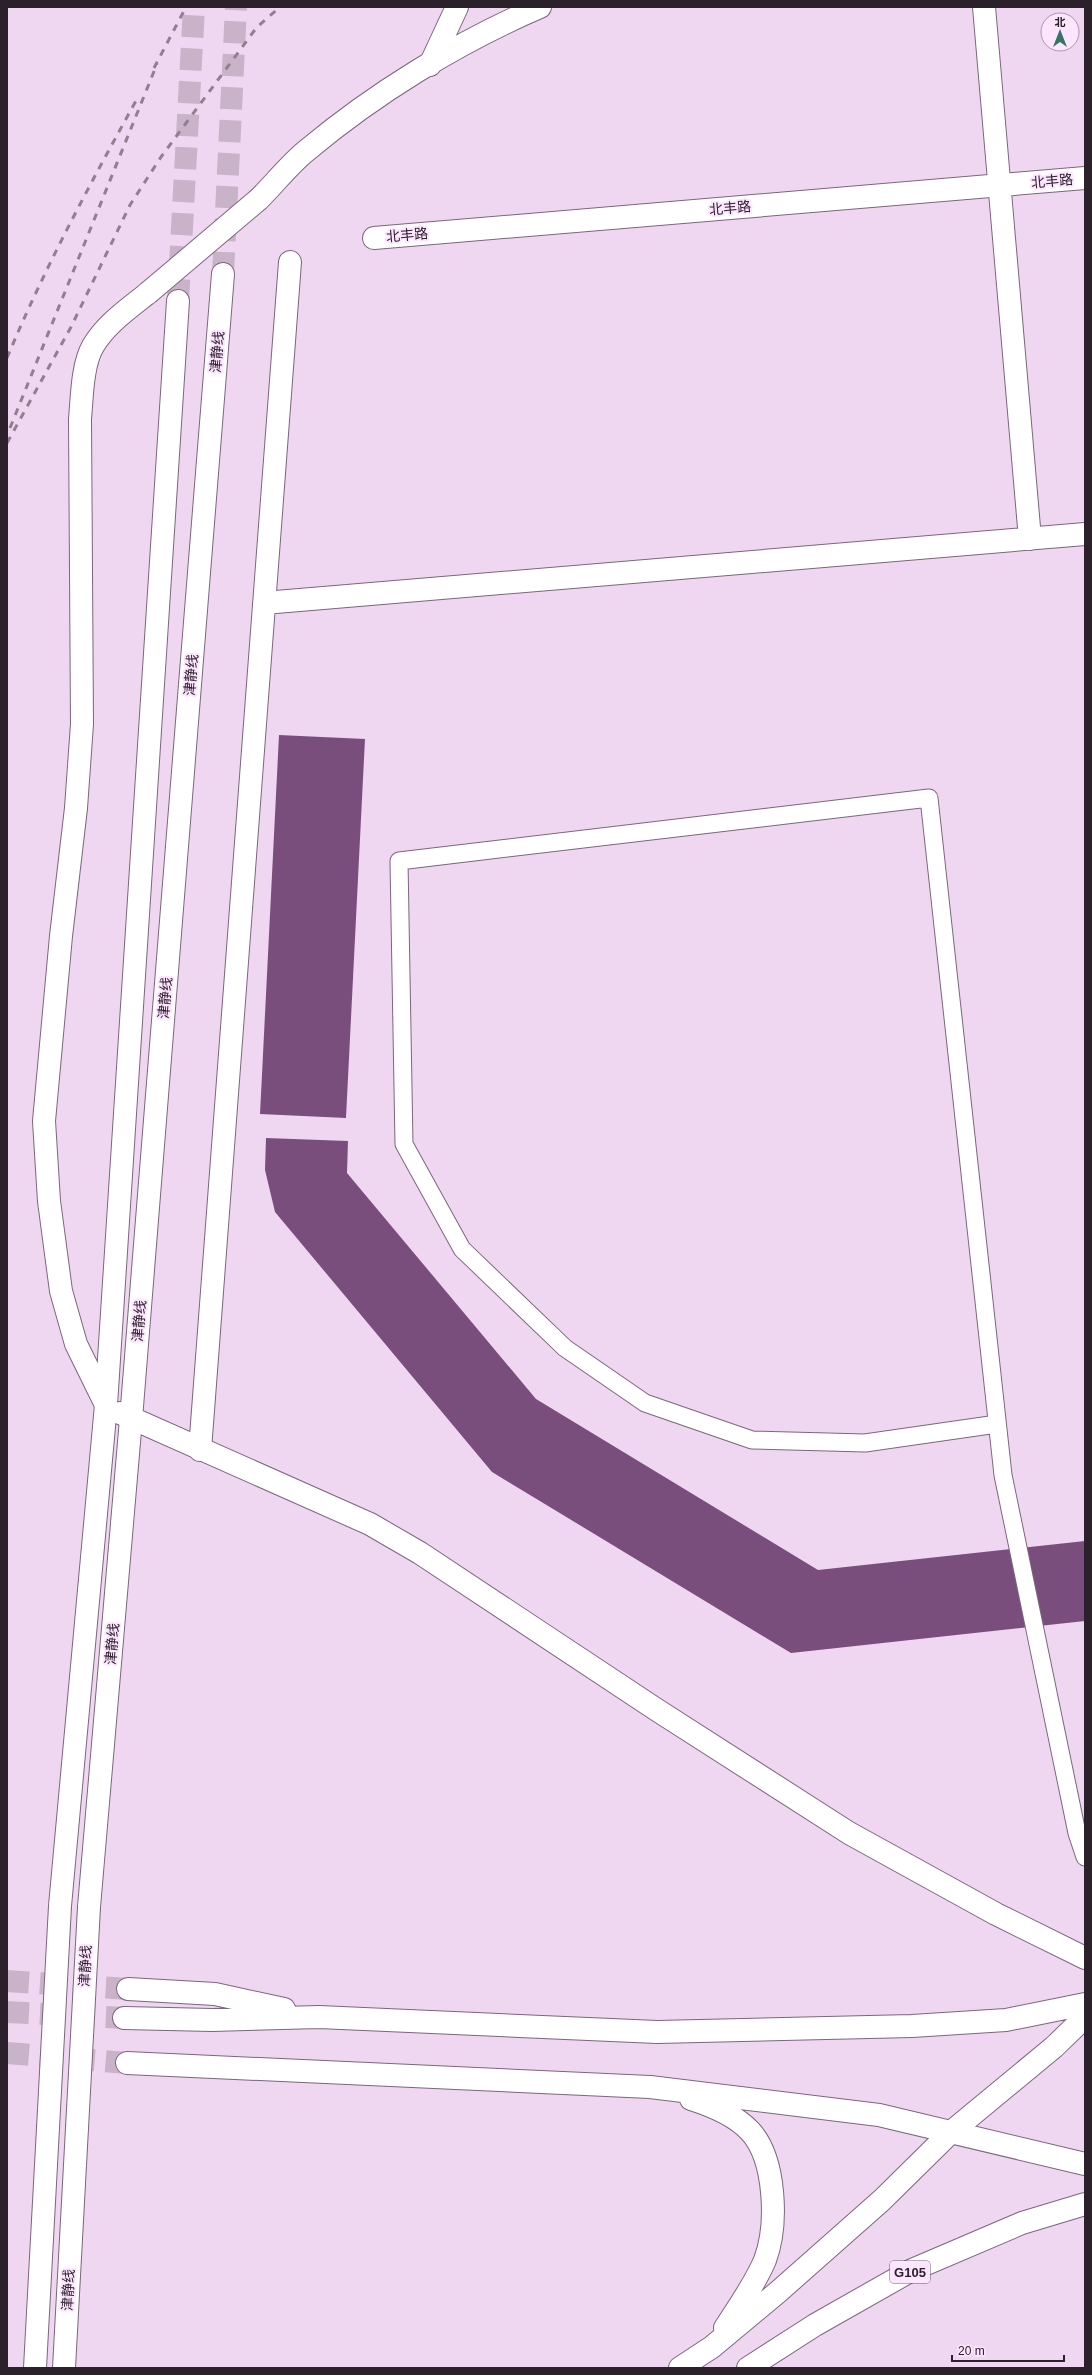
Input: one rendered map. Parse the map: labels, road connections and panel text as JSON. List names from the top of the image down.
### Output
{
  "streets": {
    "main road": ["北丰路", "津静线", "G105"]
  },
  "scale_bar": "20 m",
  "north": "top"
}
